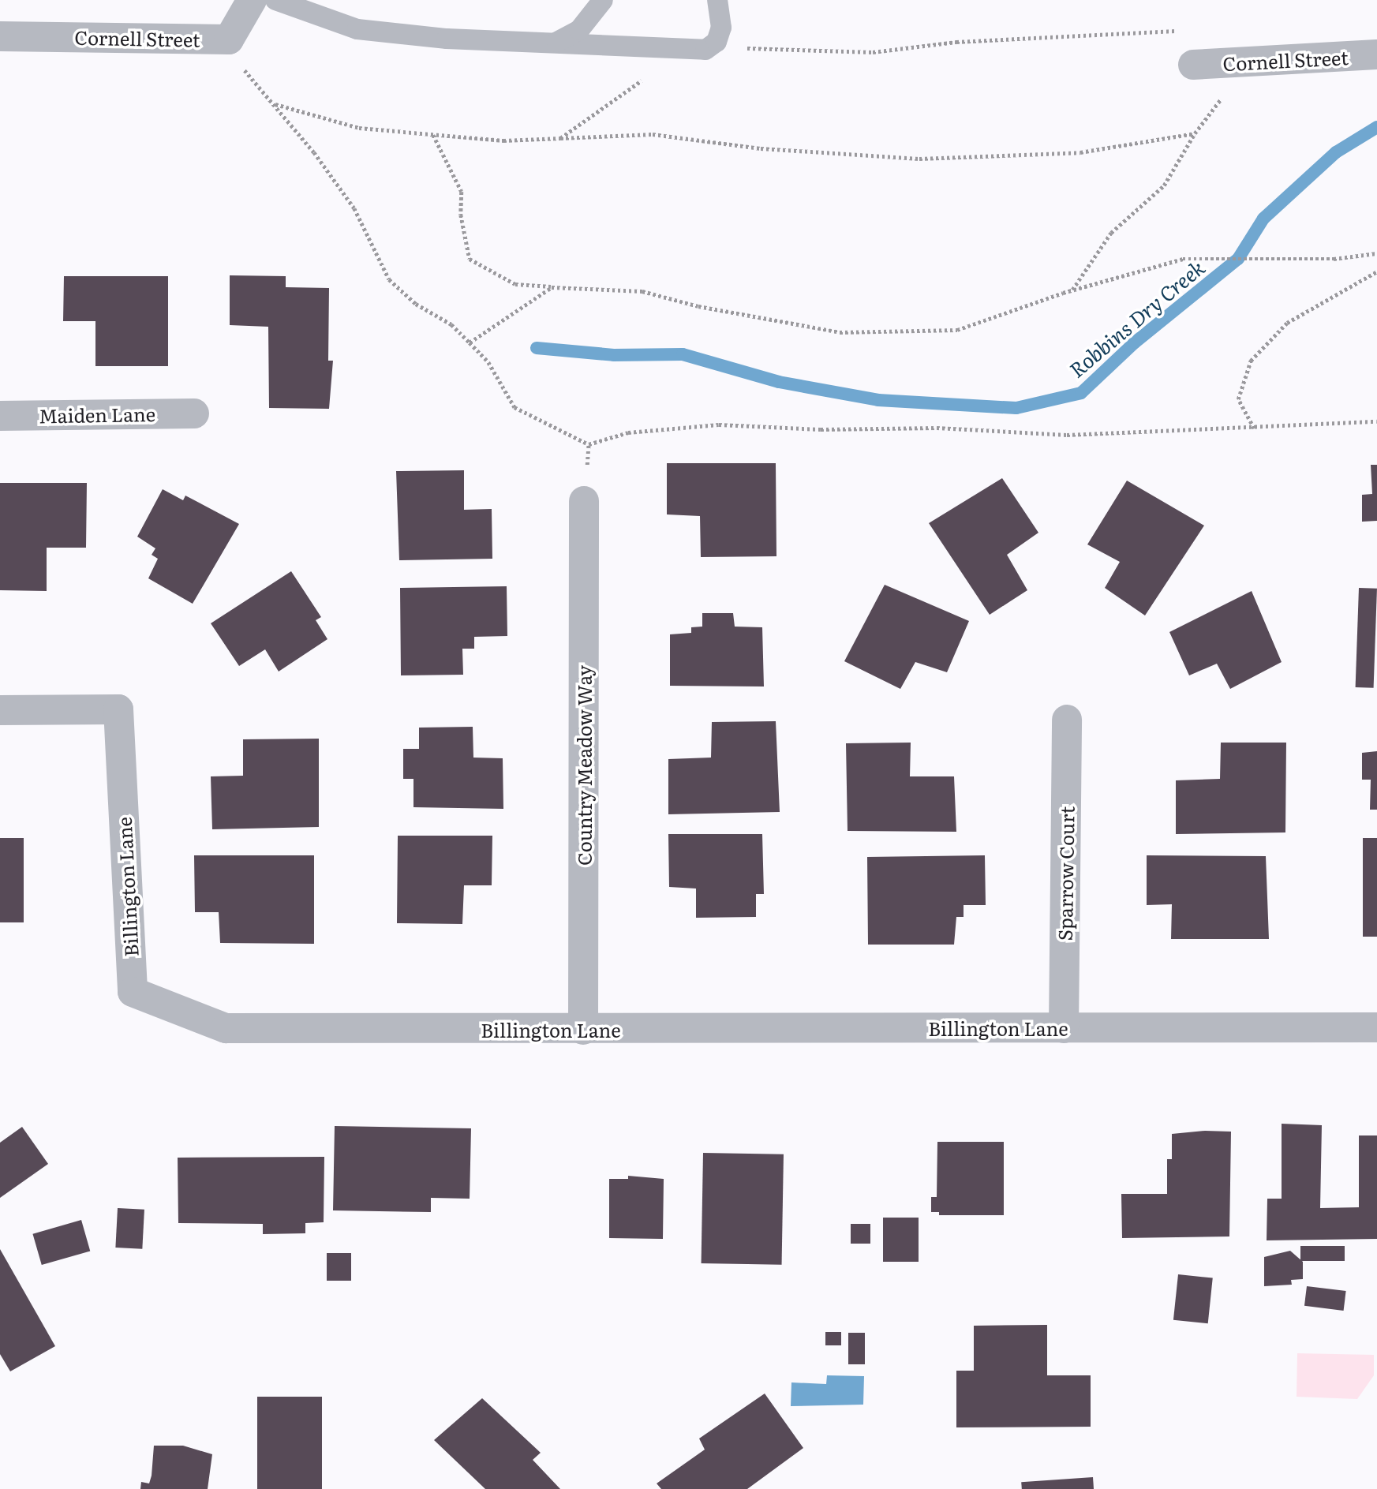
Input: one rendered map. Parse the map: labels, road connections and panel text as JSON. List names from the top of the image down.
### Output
{
  "streets": {
    "street": [
      "Cornell Street",
      "Maiden Lane",
      "Country Meadow Way",
      "Sparrow Court",
      "Billington Lane"
    ]
  },
  "crossings": [
    ["Country Meadow Way", "Billington Lane"],
    ["Sparrow Court", "Billington Lane"]
  ],
  "water": ["Robbins Dry Creek"]
}
